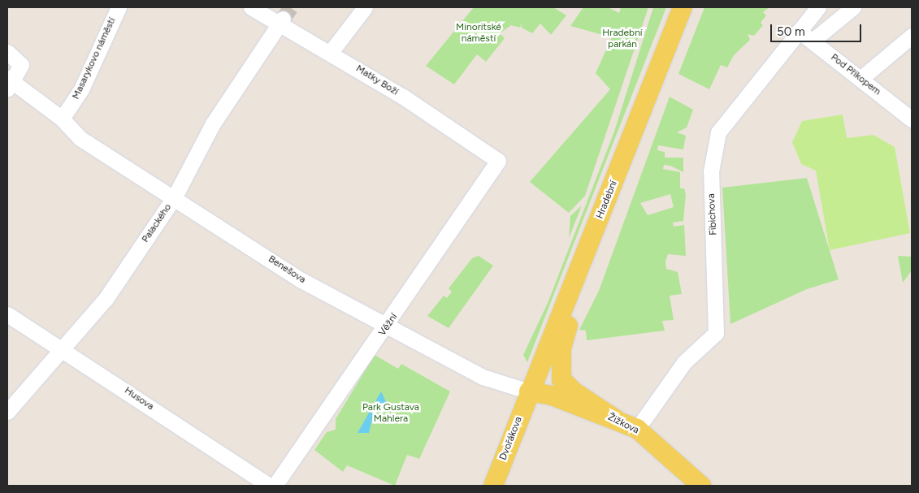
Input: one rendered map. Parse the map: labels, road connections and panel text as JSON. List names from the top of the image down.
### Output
{
  "streets": {
    "main road": ["Hradební", "Žižkova", "Dvořákova"],
    "street": [
      "Masarykovo náměstí",
      "Pod Příkopem",
      "Matky Boží",
      "Fibichova",
      "Palackého",
      "Benešova",
      "Věžní",
      "Husova"
    ]
  },
  "crossings": [
    ["Masarykovo náměstí", "Benešova"],
    ["Pod Příkopem", "Fibichova"],
    ["Matky Boží", "Palackého"],
    ["Matky Boží", "Věžní"],
    ["Hradební", "Benešova"],
    ["Hradební", "Žižkova"],
    ["Hradební", "Dvořákova"],
    ["Fibichova", "Žižkova"],
    ["Palackého", "Benešova"],
    ["Palackého", "Husova"],
    ["Benešova", "Věžní"],
    ["Benešova", "Žižkova"],
    ["Benešova", "Dvořákova"],
    ["Žižkova", "Dvořákova"]
  ],
  "parks": ["Minoritské náměstí", "Hradební parkán", "Park Gustava Mahlera"],
  "scale_bar": "50 m"
}
